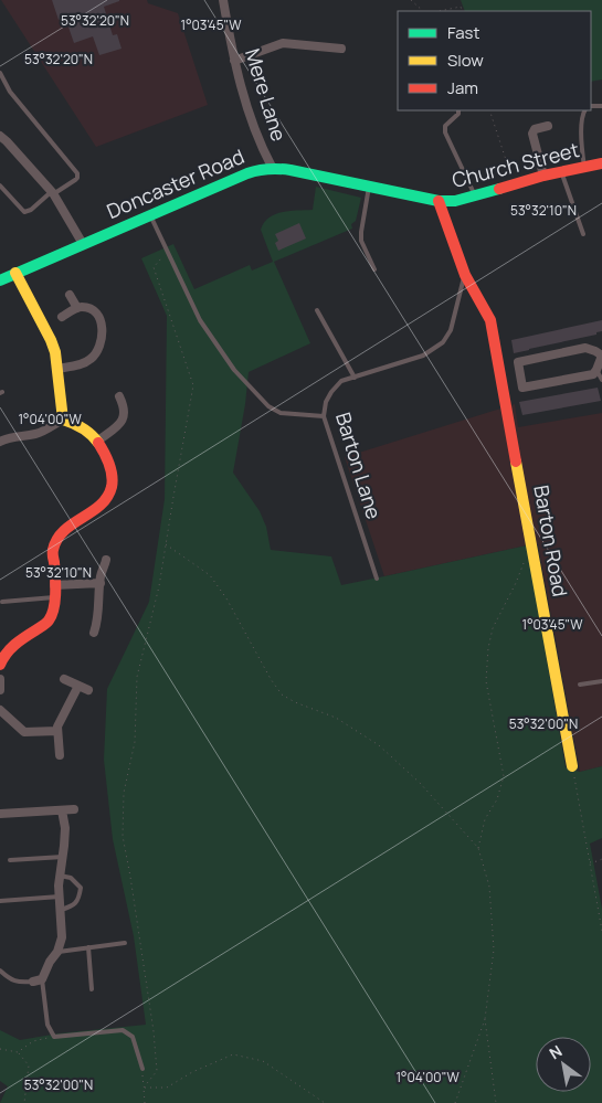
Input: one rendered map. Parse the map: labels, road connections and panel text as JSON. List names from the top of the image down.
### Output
{
  "streets": {
    "street": [
      "Mere Lane",
      "Church Street",
      "Doncaster Road",
      "Barton Road"
    ],
    "lane": ["Barton Lane"]
  },
  "crossings": [
    ["Mere Lane", "Doncaster Road"],
    ["Church Street", "Doncaster Road"],
    ["Church Street", "Barton Road"],
    ["Doncaster Road", "Barton Road"],
    ["Barton Lane", "Barton Road"]
  ],
  "legend": ["Fast", "Slow", "Jam"],
  "north": "top left",
  "coordinates": [
    "53°32'20\"N",
    "1°03'45\"W",
    "53°32'10\"N",
    "1°04'00\"W",
    "53°32'00\"N"
  ]
}
